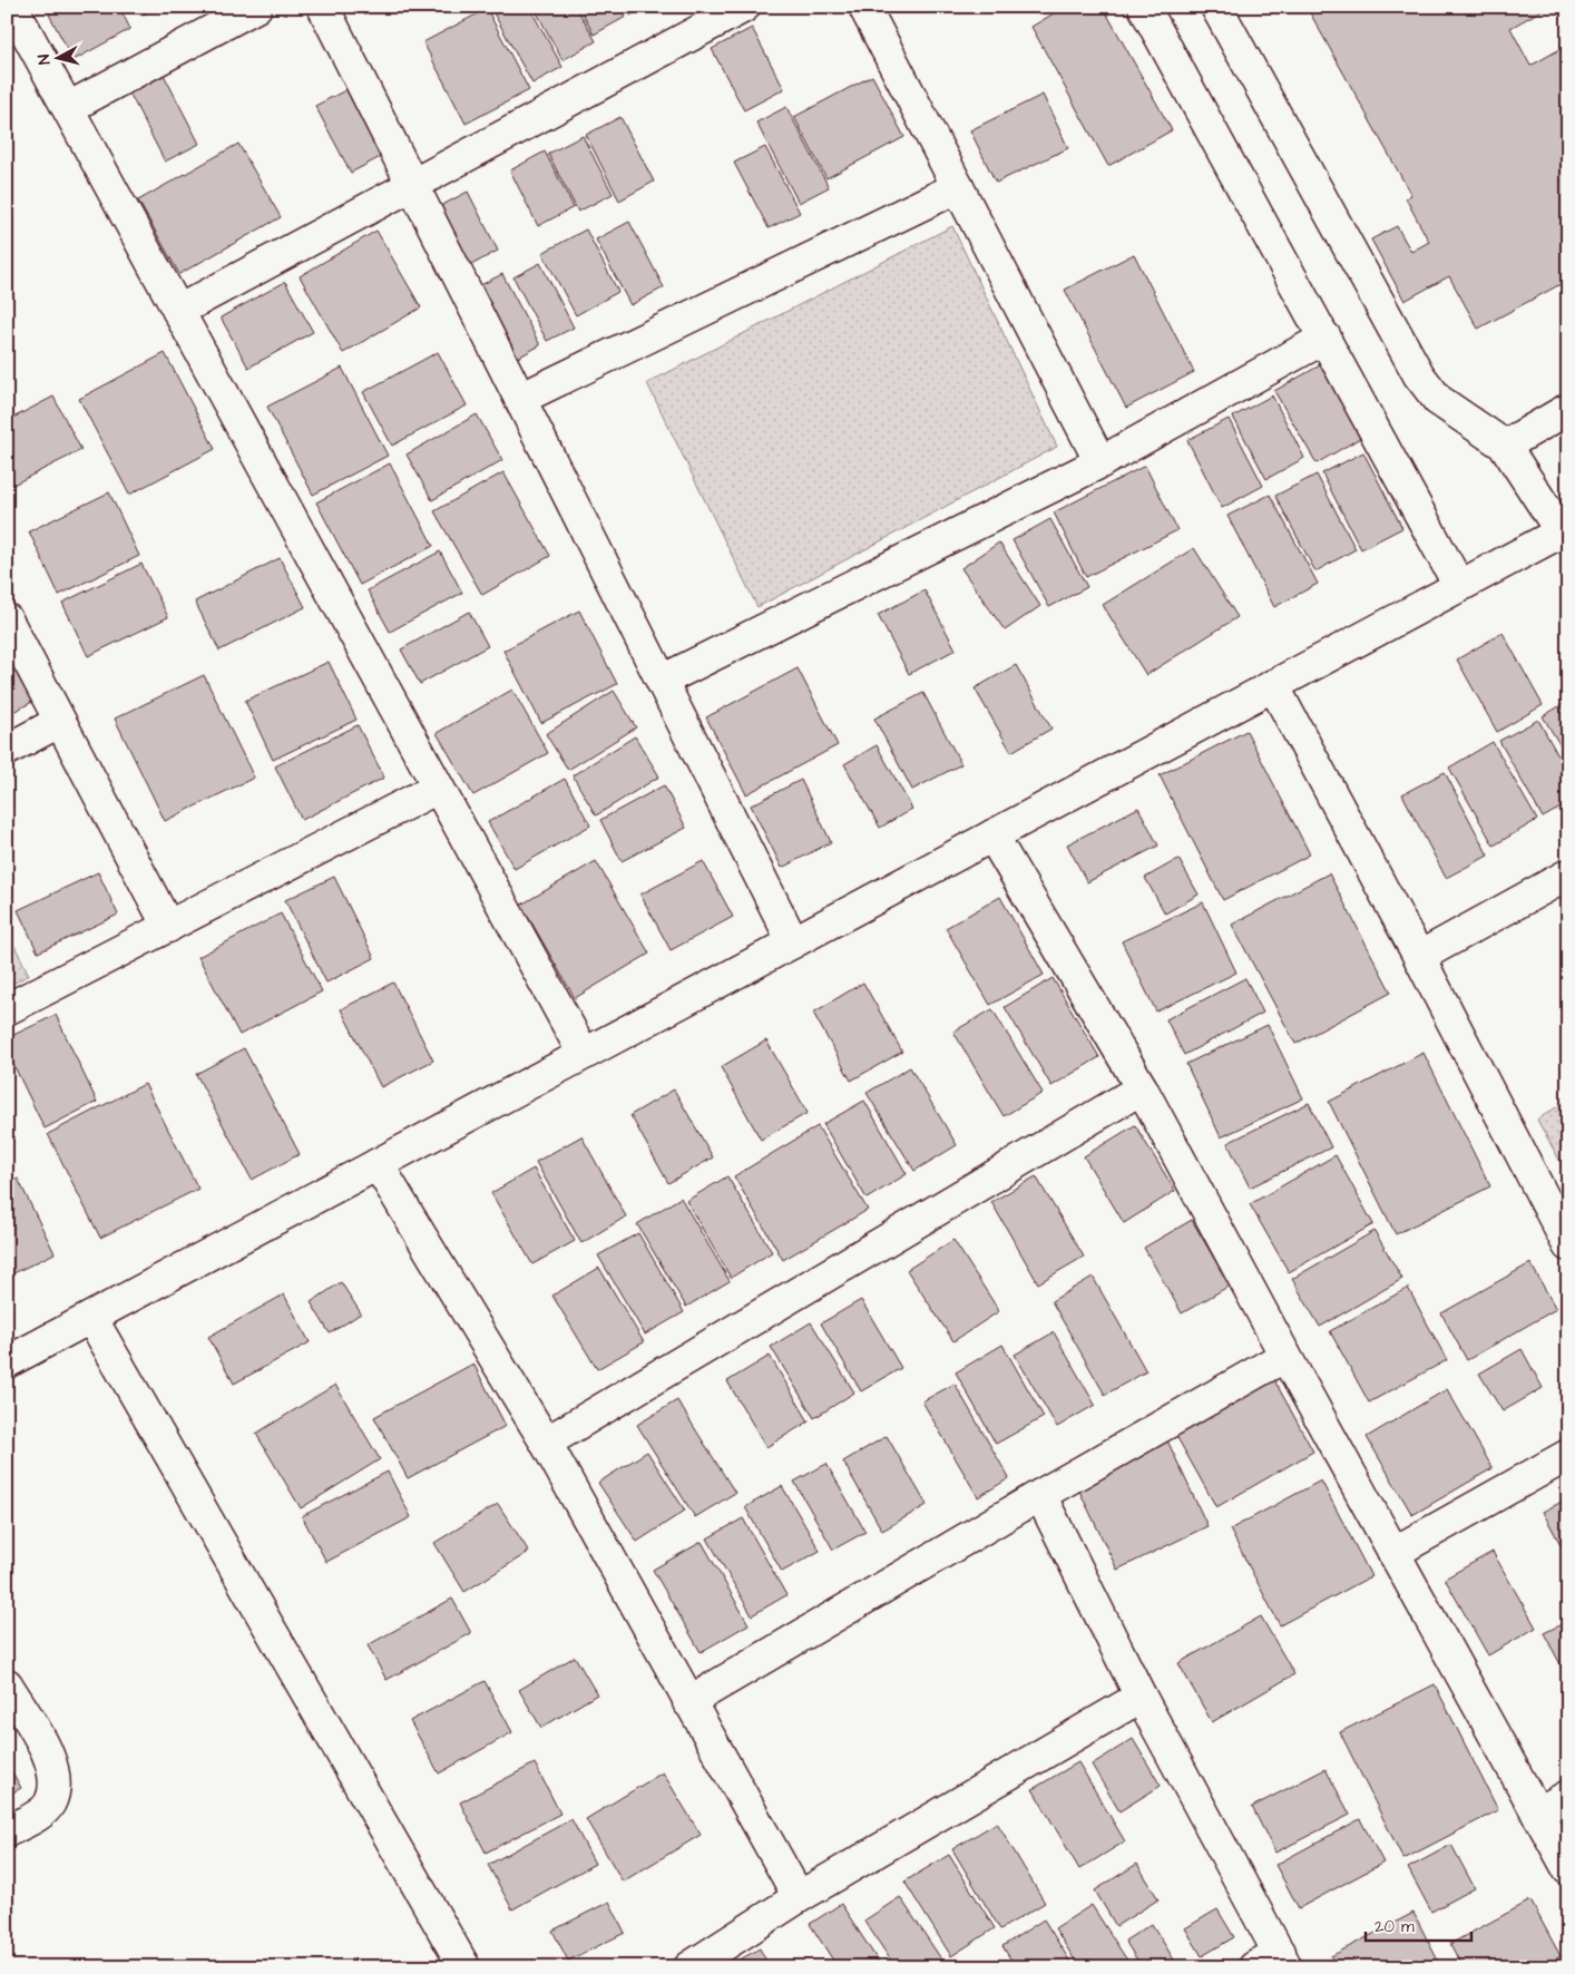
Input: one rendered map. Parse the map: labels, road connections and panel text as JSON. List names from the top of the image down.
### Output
{
  "scale_bar": "20 m",
  "north": "left"
}
